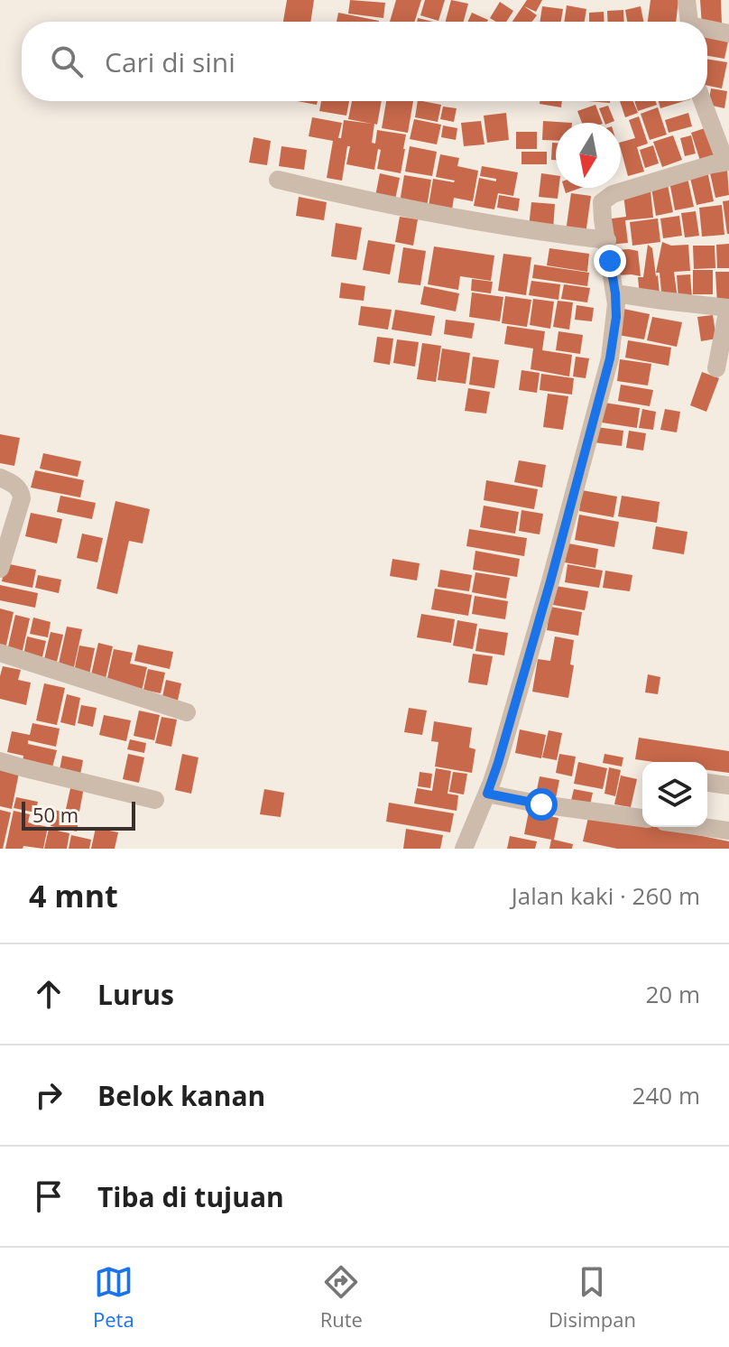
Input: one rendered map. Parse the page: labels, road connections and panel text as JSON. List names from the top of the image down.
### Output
{
  "scale_bar": "50 m",
  "north": "bottom",
  "page": {
    "search": "Cari di sini",
    "scale": "50 m",
    "heading": ["4 mnt", "Jalan kaki · 260 m"],
    "list": [
      ["Lurus", "20 m"],
      ["Belok kanan", "240 m"],
      "Tiba di tujuan"
    ],
    "nav": ["Peta", "Rute", "Disimpan"]
  }
}
